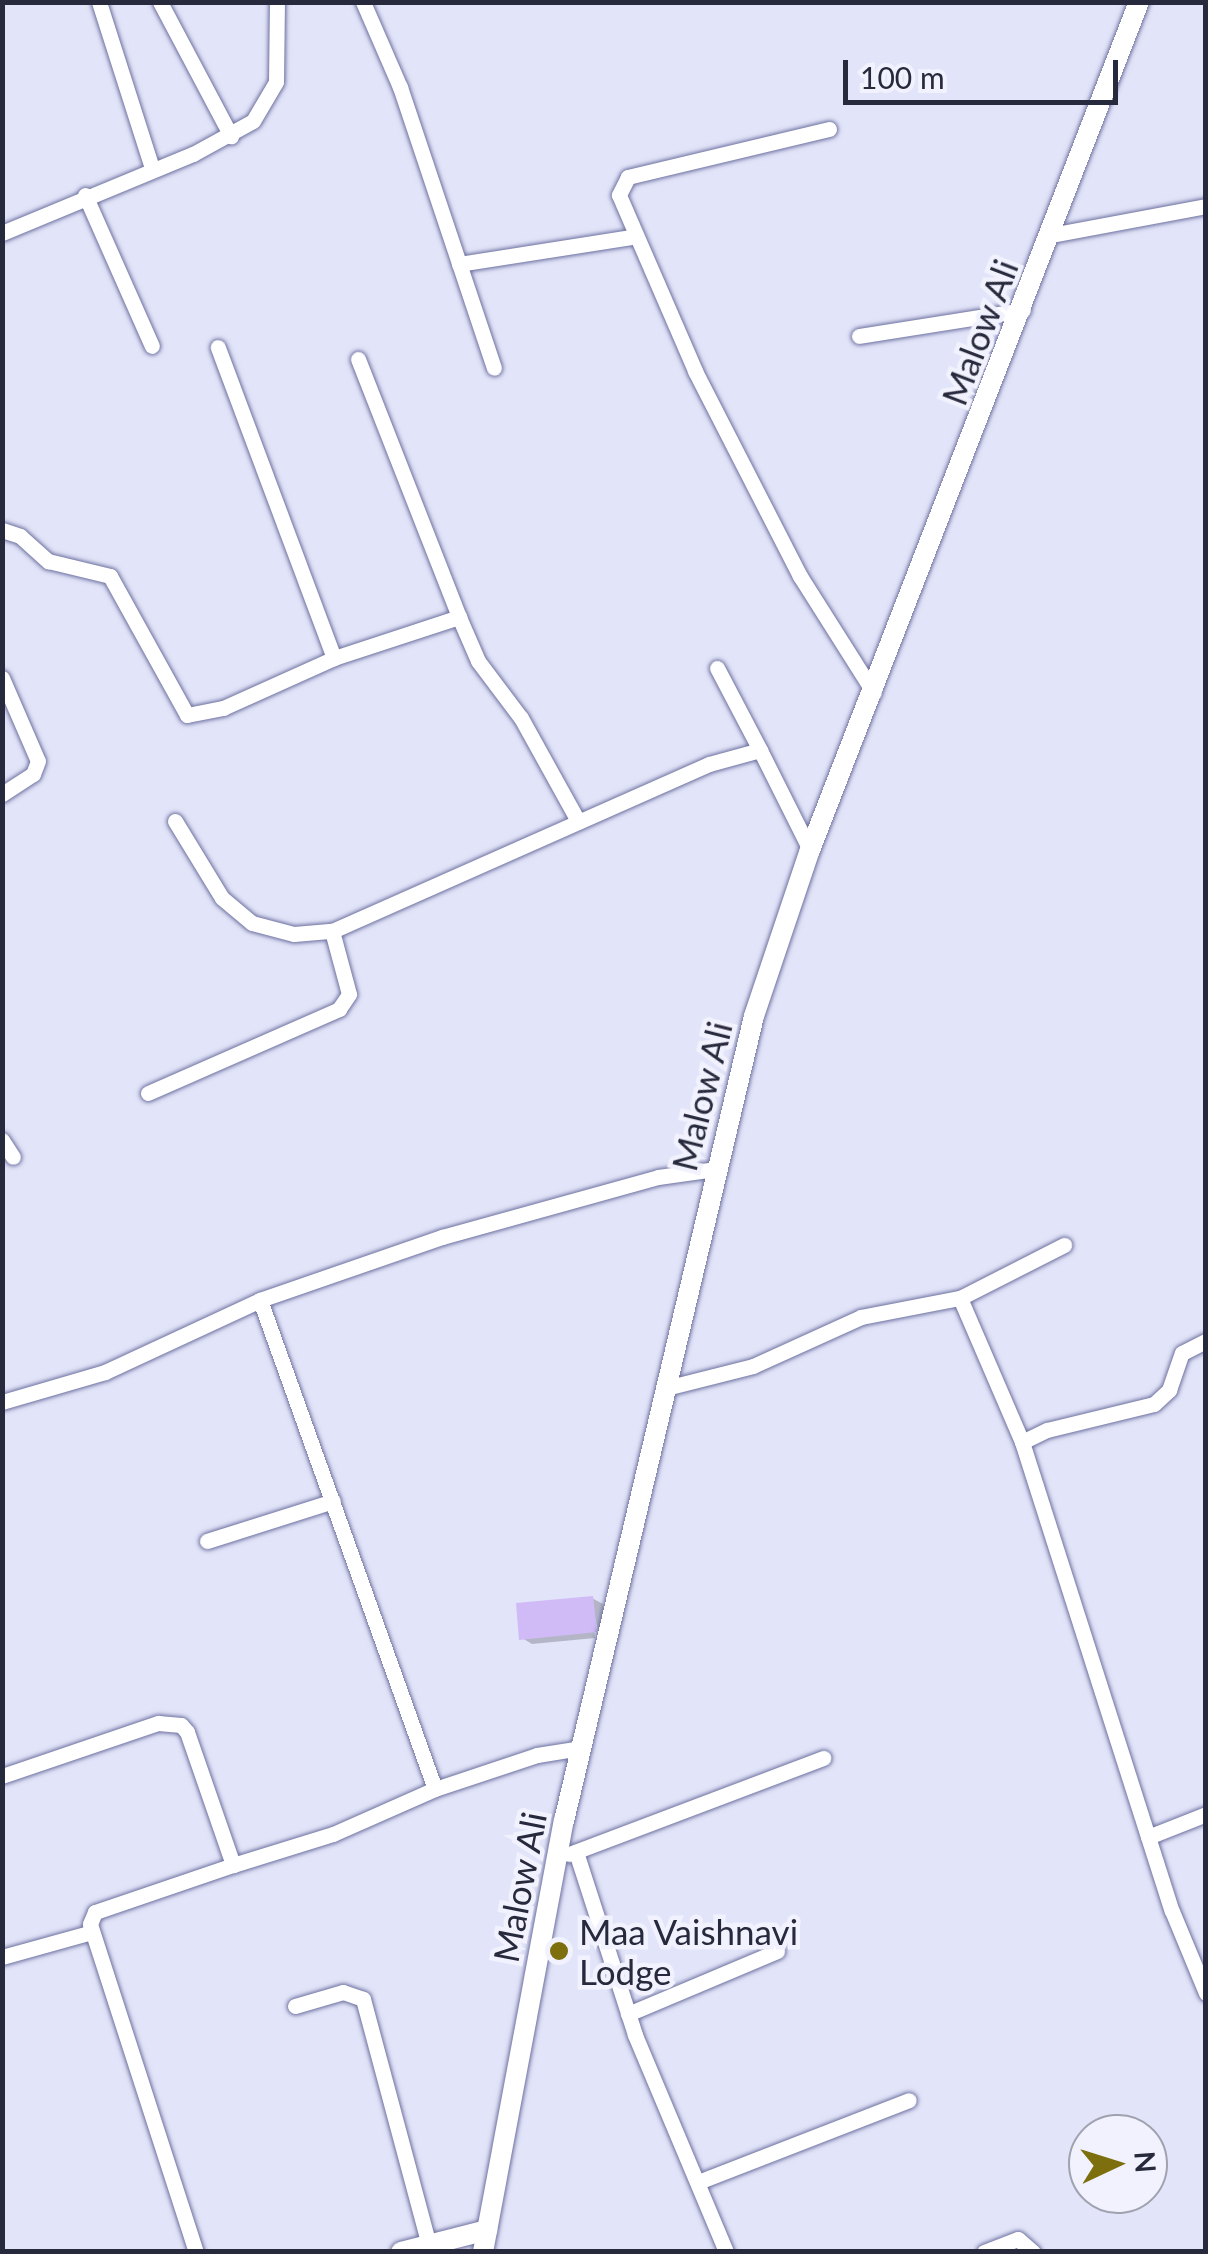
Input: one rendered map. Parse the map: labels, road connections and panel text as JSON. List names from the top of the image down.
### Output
{
  "streets": {
    "street": ["Malow Ali"]
  },
  "places": ["Maa Vaishnavi Lodge"],
  "scale_bar": "100 m",
  "north": "right"
}
